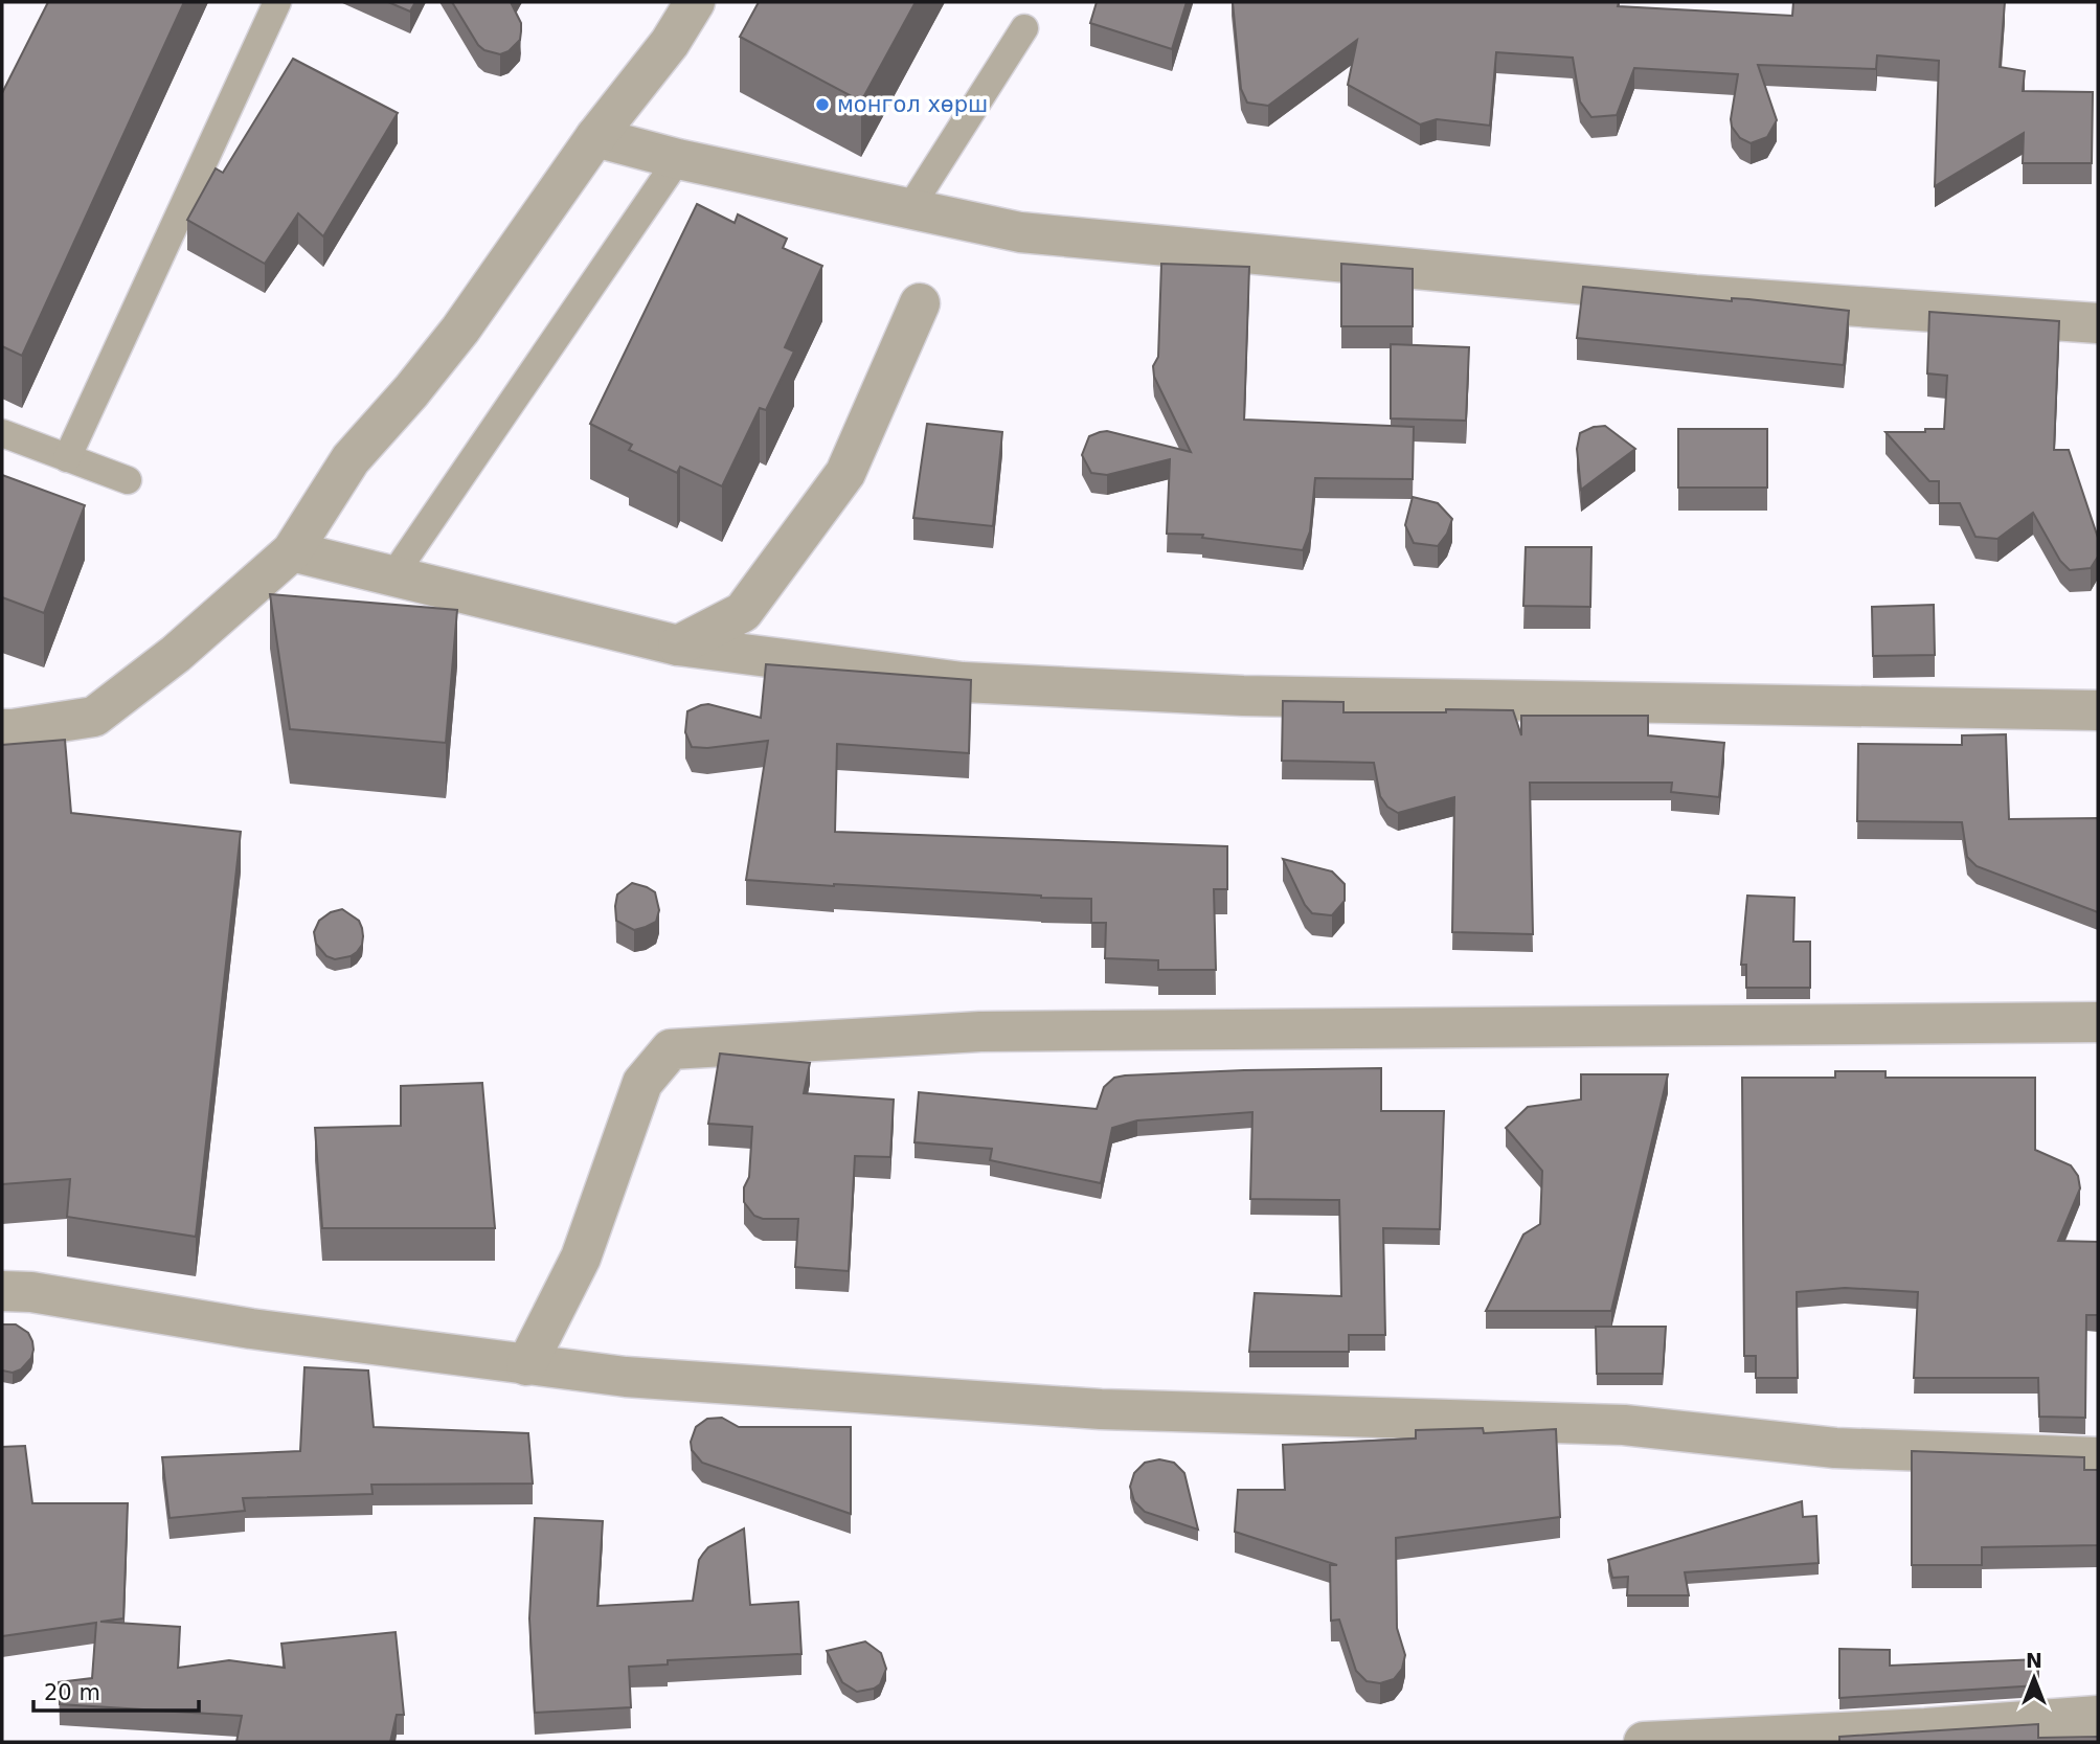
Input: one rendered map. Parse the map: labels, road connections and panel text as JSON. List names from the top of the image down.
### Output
{
  "places": ["монгол хөрш"],
  "scale_bar": "20 m",
  "north": "top"
}
